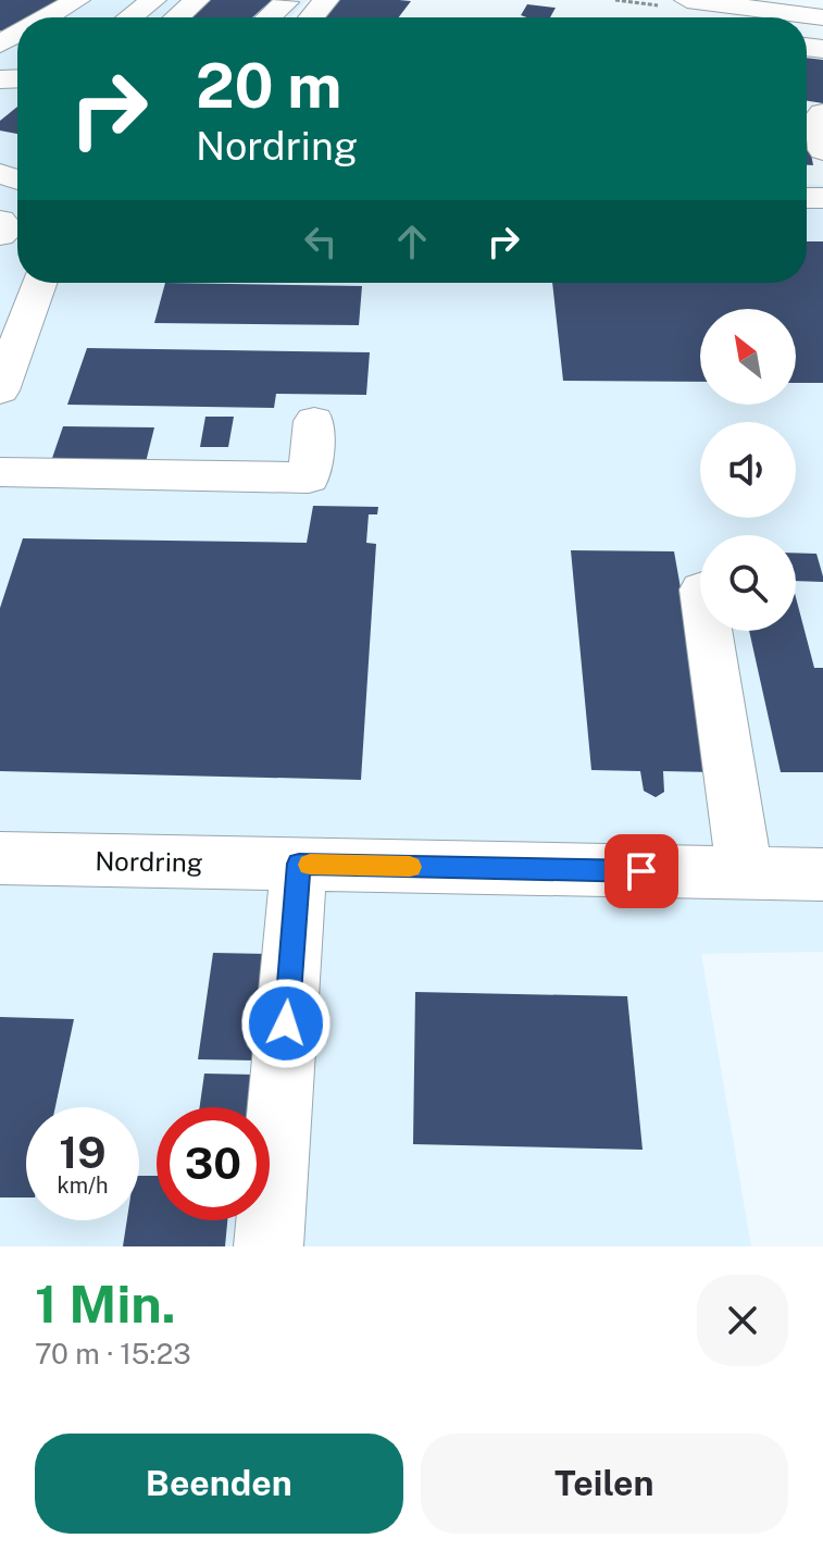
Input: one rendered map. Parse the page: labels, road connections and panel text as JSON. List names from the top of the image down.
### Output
{
  "streets": {
    "street": ["Nordring"]
  },
  "north": "top left",
  "page": {
    "turn": ["20 m", "Nordring"],
    "speed": "19 km/h",
    "limit": "30",
    "heading": ["1 Min.", "70 m · 15:23"],
    "buttons": ["Beenden", "Teilen"]
  }
}
